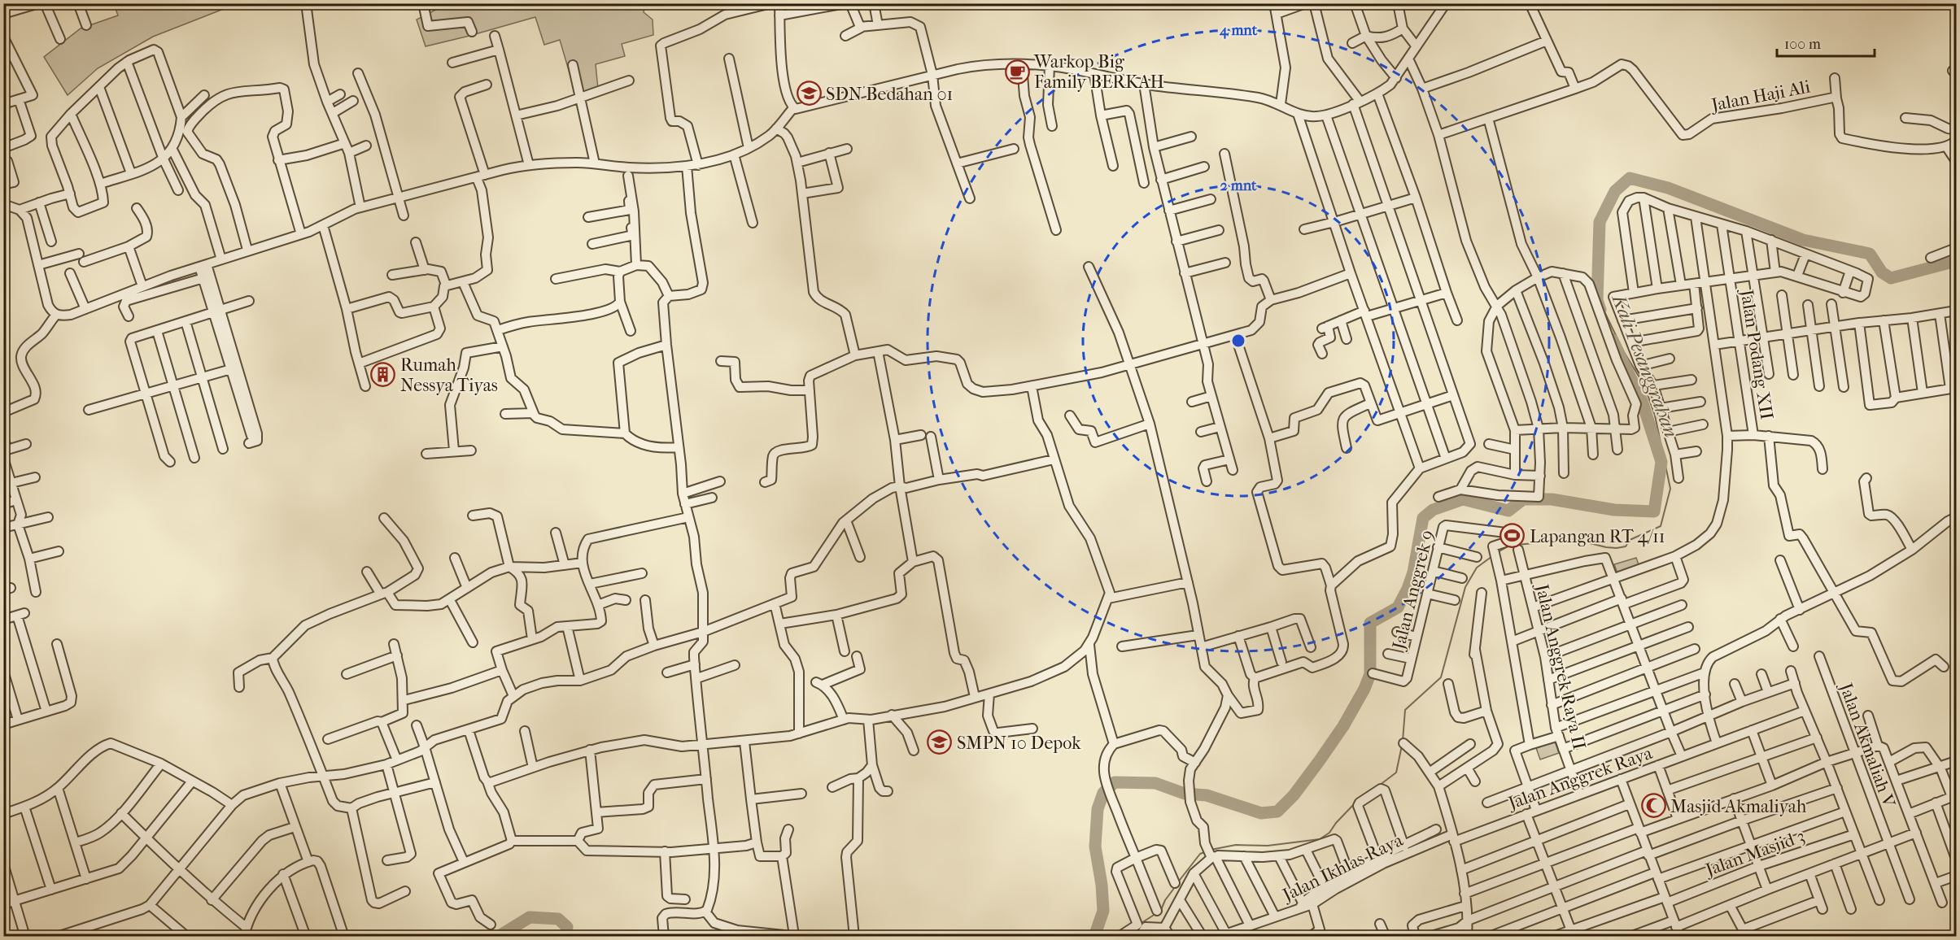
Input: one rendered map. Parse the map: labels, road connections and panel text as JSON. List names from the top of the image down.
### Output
{
  "streets": {
    "street": [
      "Jalan Haji Ali",
      "Jalan Podang XII",
      "Jalan Anggrek 9",
      "Jalan Anggrek Raya II",
      "Jalan Akmaliah V",
      "Jalan Anggrek Raya",
      "Jalan Masjid 3",
      "Jalan Ikhlas Raya"
    ]
  },
  "crossings": [
    ["Jalan Anggrek Raya II", "Jalan Anggrek Raya"],
    ["Jalan Anggrek Raya", "Jalan Ikhlas Raya"]
  ],
  "water": ["Kali Pesanggrahan"],
  "places": {
    "cafe": ["Warkop Big Family BERKAH"],
    "school or university": ["SDN Bedahan 01", "SMPN 10 Depok"],
    "building": ["Rumah Nessya Tiyas"],
    "sports": ["Lapangan RT 4/11"],
    "mosque": ["Masjid Akmaliyah"]
  },
  "scale_bar": "100 m",
  "rings": ["4 mnt", "2 mnt"]
}
